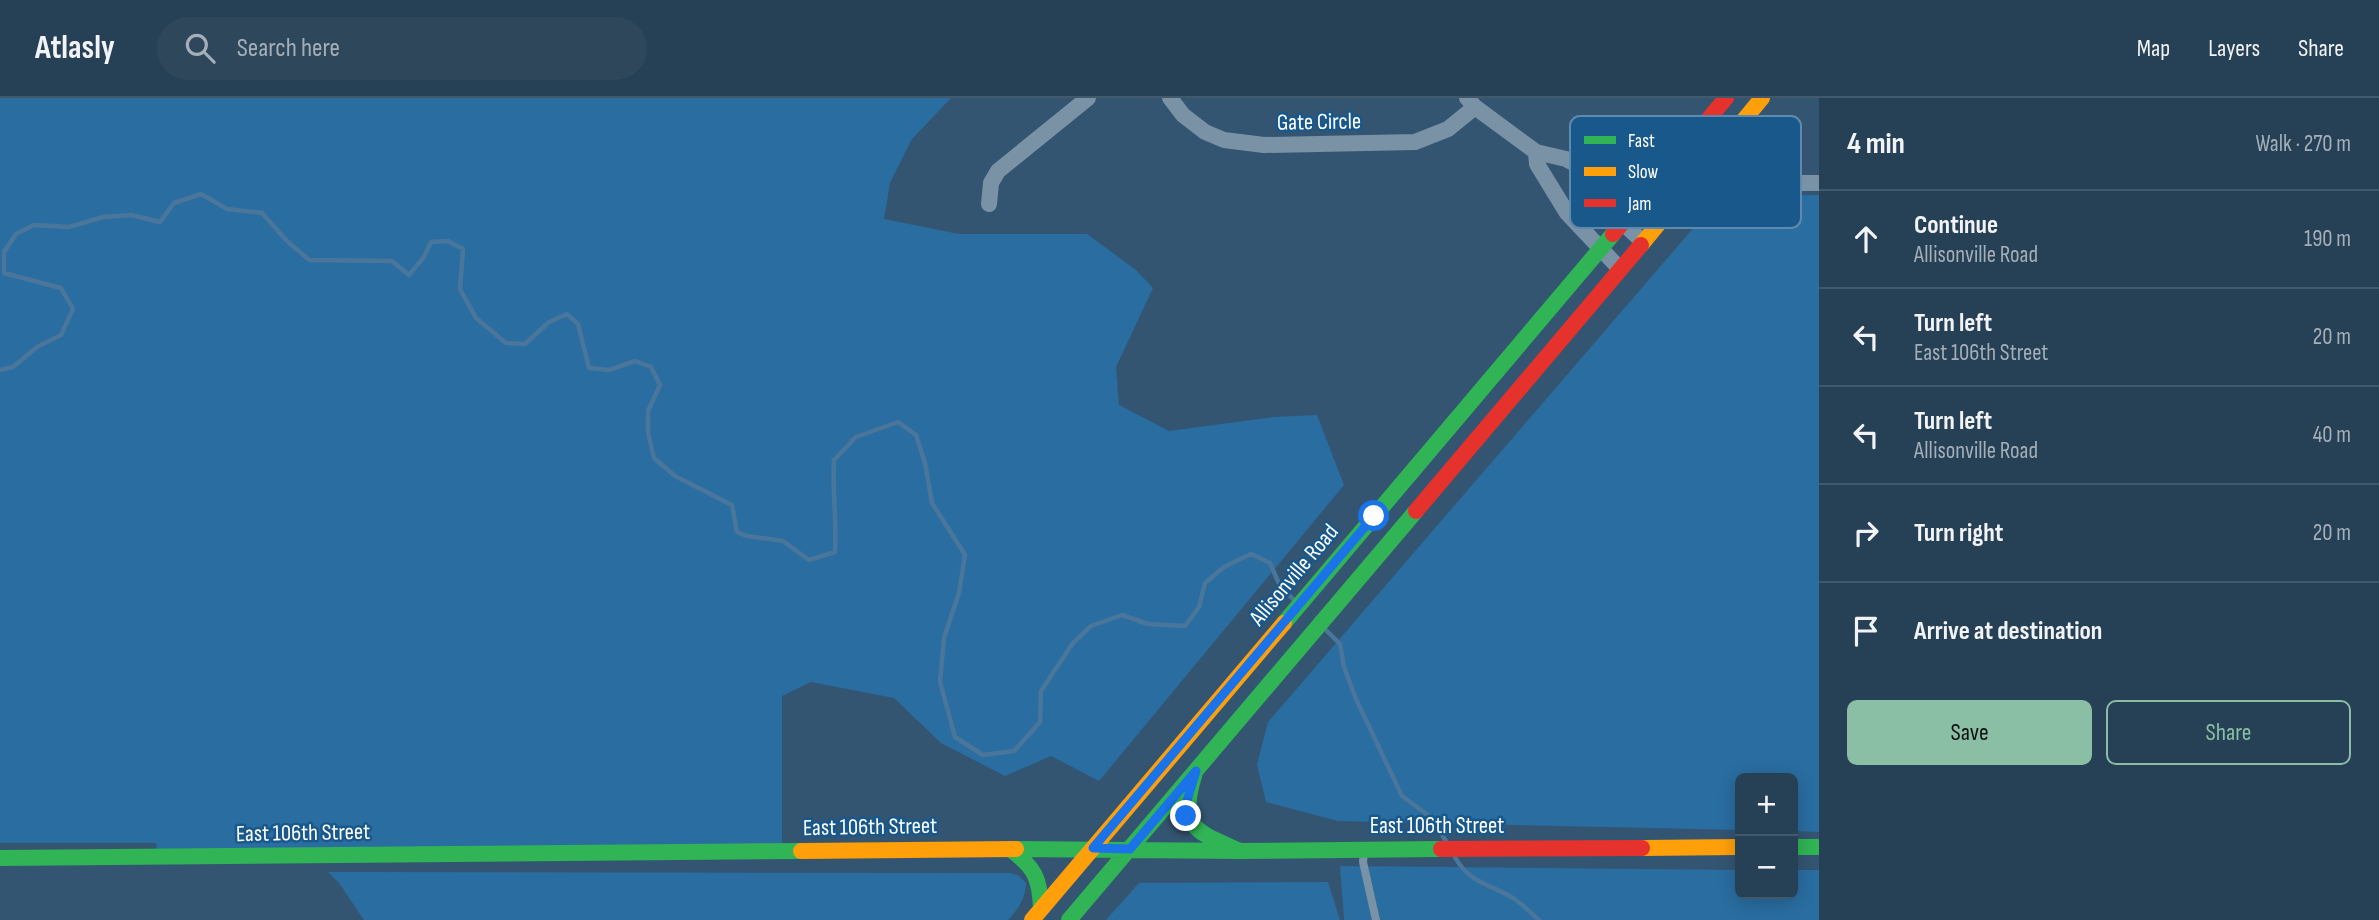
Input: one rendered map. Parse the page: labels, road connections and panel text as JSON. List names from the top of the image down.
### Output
{
  "streets": {
    "main road": ["Allisonville Road", "East 106th Street"],
    "street": ["Gate Circle"]
  },
  "crossings": [
    ["Allisonville Road", "East 106th Street"]
  ],
  "legend": ["Fast", "Slow", "Jam"],
  "page": {
    "header": "Atlasly",
    "search": "Search here",
    "nav": ["Map", "Layers", "Share"],
    "heading": ["4 min", "Walk · 270 m"],
    "list": [
      ["Continue", "Allisonville Road", "190 m"],
      ["Turn left", "East 106th Street", "20 m"],
      ["Turn left", "Allisonville Road", "40 m"],
      ["Turn right", "20 m"],
      "Arrive at destination"
    ],
    "buttons": ["Save", "Share"],
    "map_buttons": ["+", "−"]
  }
}
